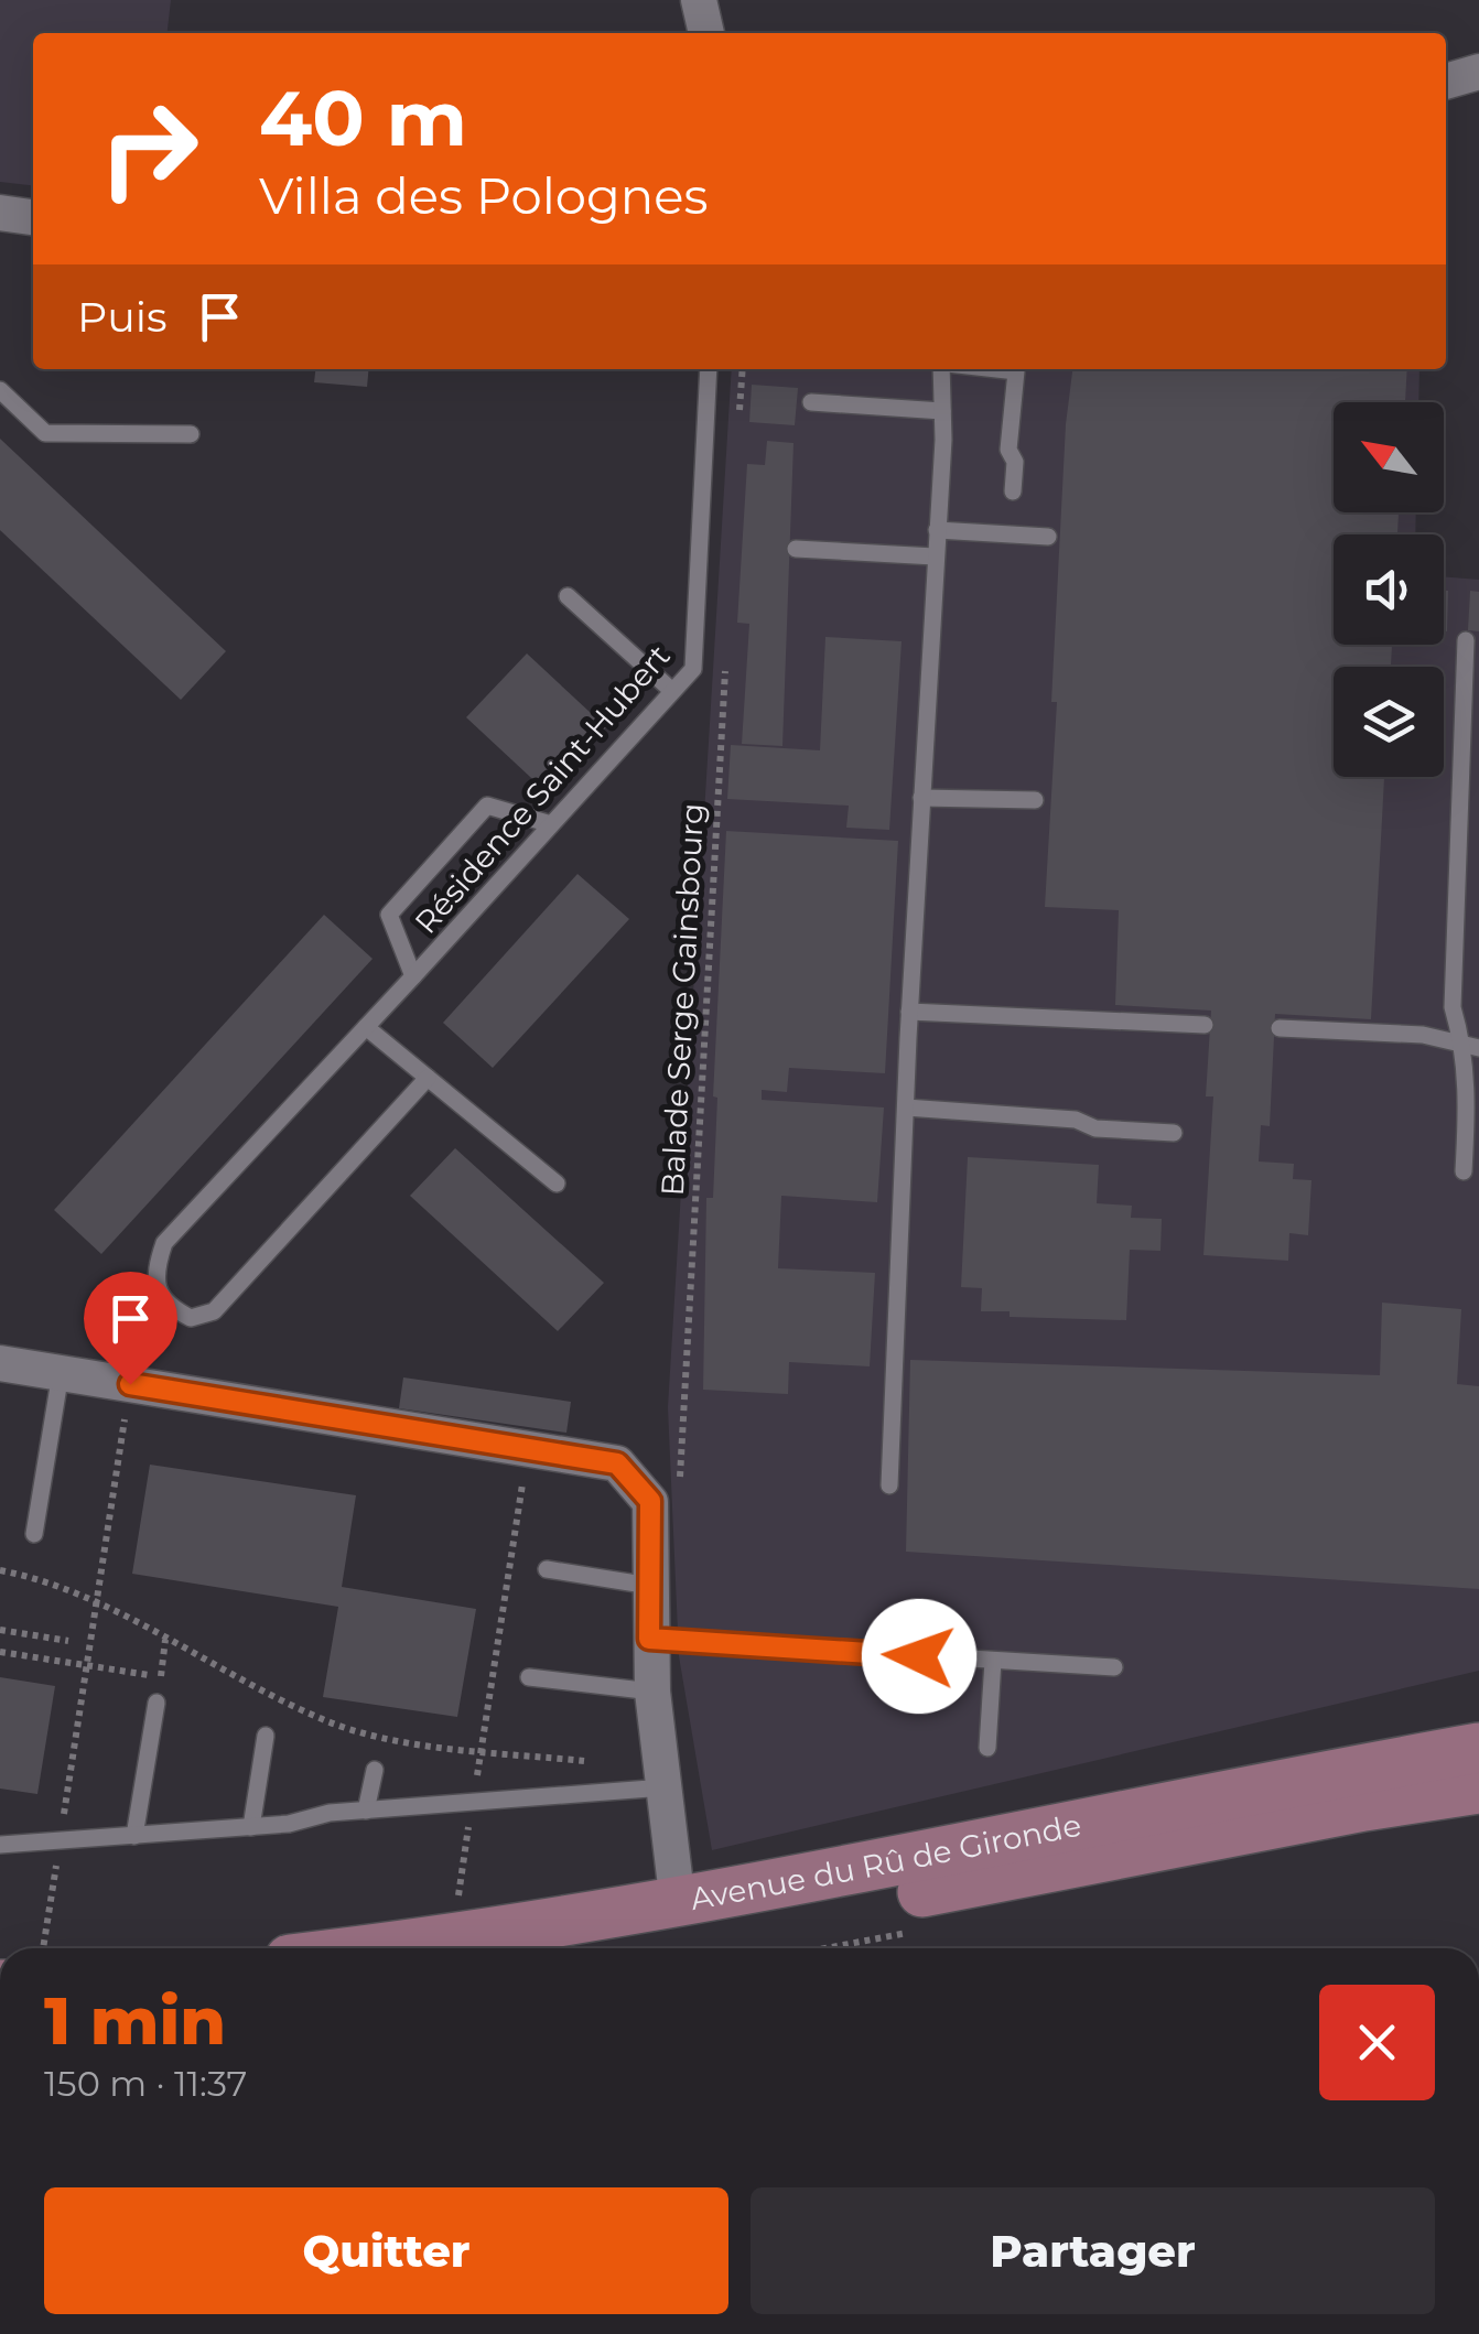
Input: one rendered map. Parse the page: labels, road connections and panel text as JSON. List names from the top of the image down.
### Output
{
  "streets": {
    "main road": ["Avenue du Rû de Gironde"],
    "lane": ["Résidence Saint-Hubert"],
    "path": ["Balade Serge Gainsbourg"]
  },
  "north": "top left",
  "page": {
    "turn": ["40 m", "Villa des Polognes"],
    "then": "Puis",
    "heading": ["1 min", "150 m · 11:37"],
    "buttons": ["Quitter", "Partager"]
  }
}
